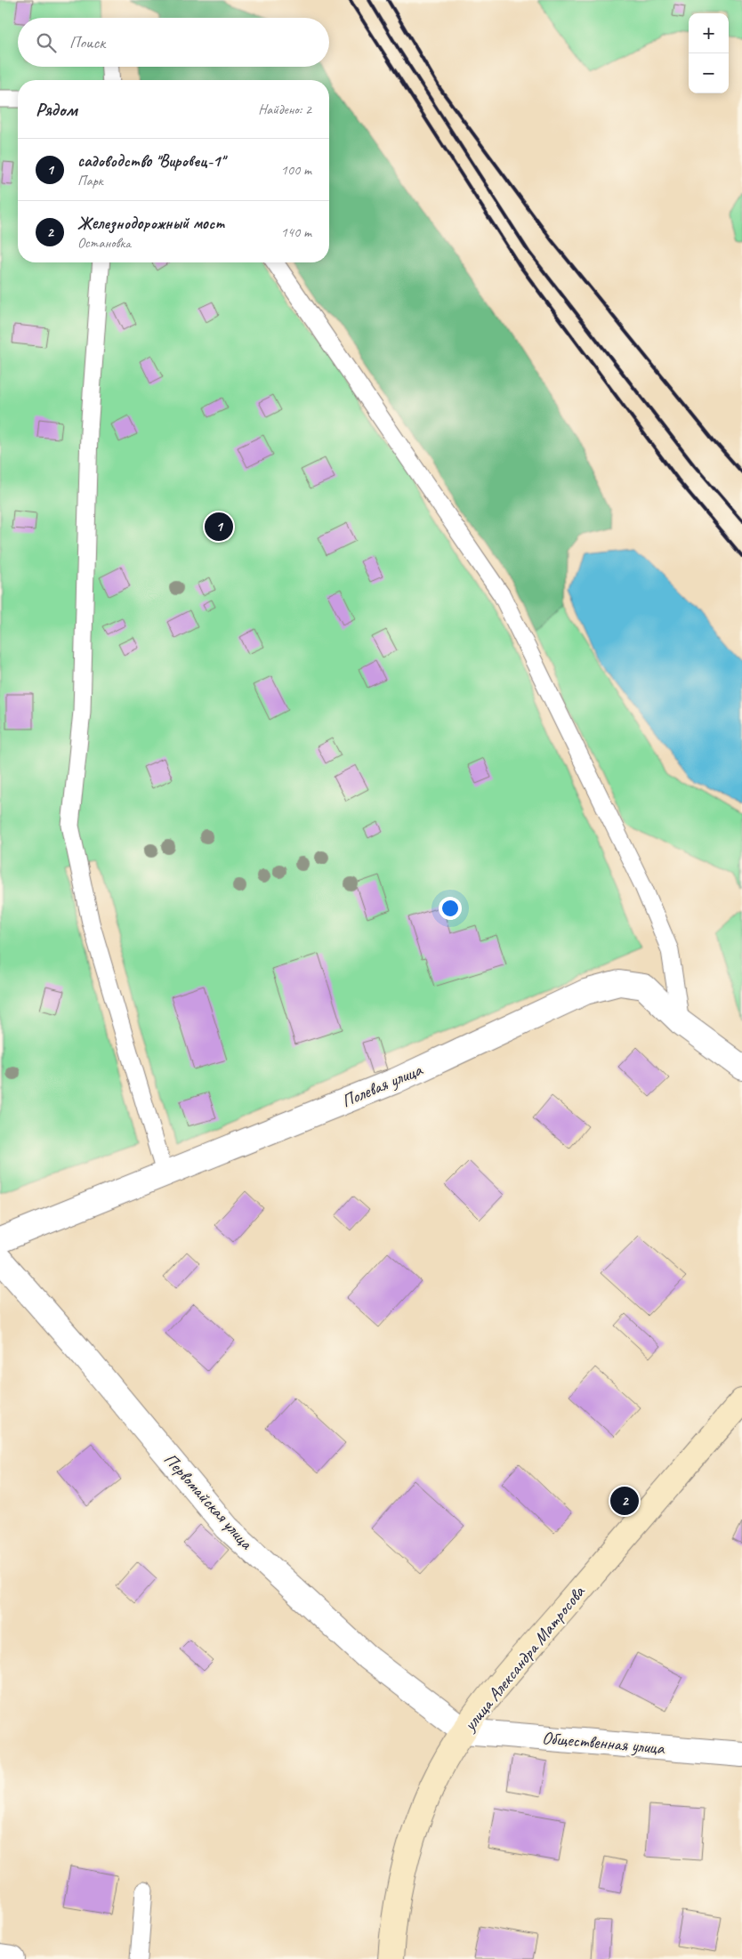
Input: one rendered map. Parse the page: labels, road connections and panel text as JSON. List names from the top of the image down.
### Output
{
  "streets": {
    "main road": ["улица Александра Матросова"],
    "street": ["Полевая улица", "Первомайская улица", "Общественная улица"]
  },
  "crossings": [
    ["Первомайская улица", "улица Александра Матросова"],
    ["Первомайская улица", "Общественная улица"],
    ["улица Александра Матросова", "Общественная улица"]
  ],
  "page": {
    "map_buttons": ["+", "−"],
    "search": "Поиск",
    "heading": ["Рядом", "Найдено: 2"],
    "list": [
      {
        "mark": "1",
        "name": "садоводство \"Вировец-1\"",
        "note": "Парк",
        "value": "100 m"
      },
      {
        "mark": "2",
        "name": "Железнодорожный мост",
        "note": "Остановка",
        "value": "140 m"
      }
    ],
    "pins": ["1", "2"]
  }
}
